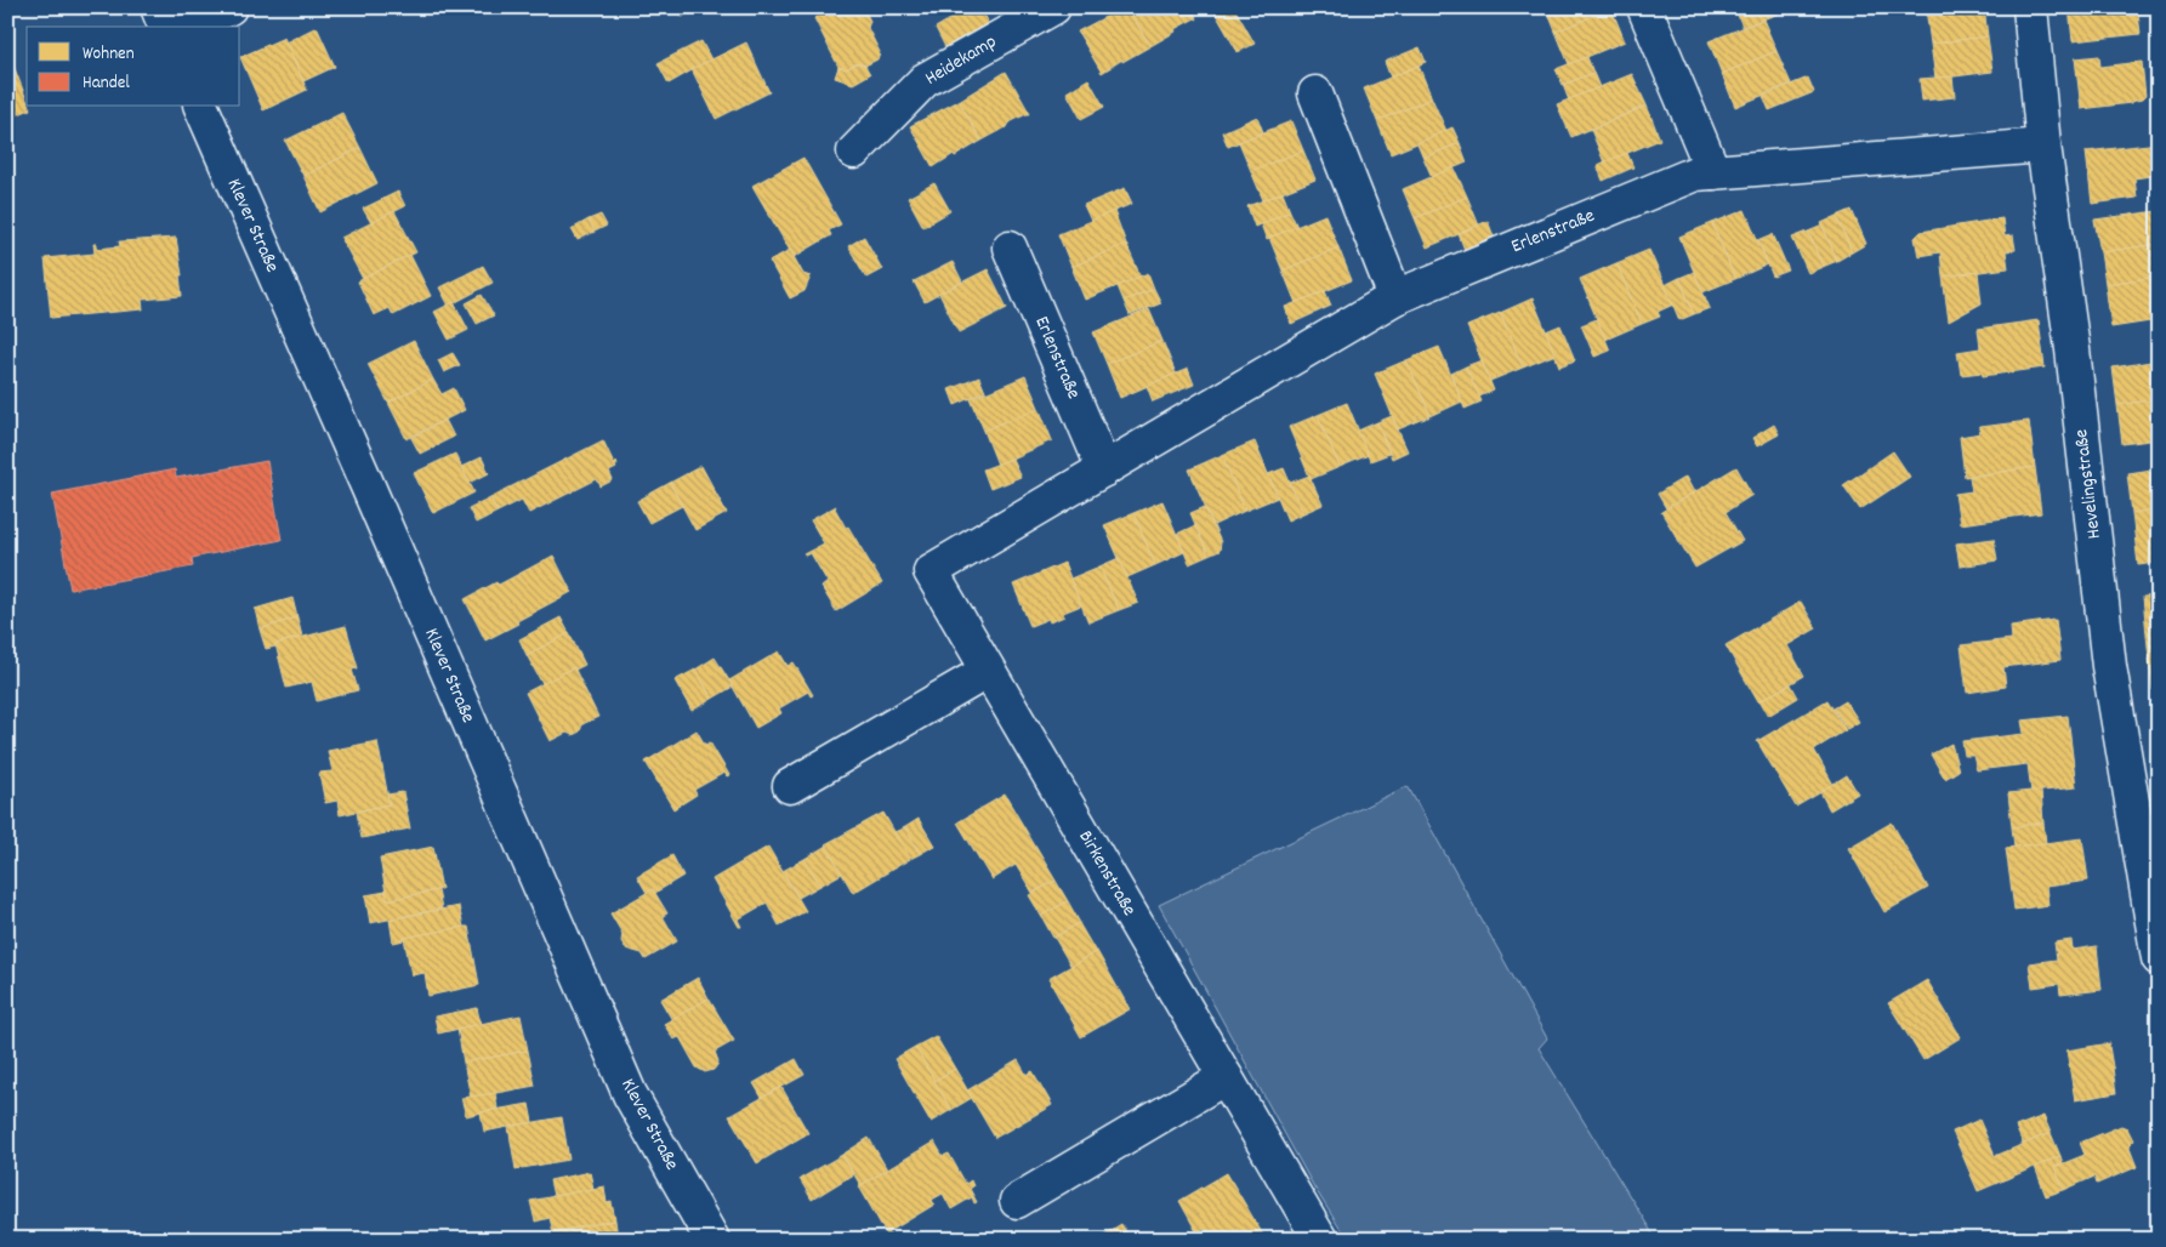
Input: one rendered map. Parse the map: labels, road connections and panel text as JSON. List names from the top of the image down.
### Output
{
  "streets": {
    "street": [
      "Heidekamp",
      "Klever Straße",
      "Erlenstraße",
      "Hevelingstraße",
      "Birkenstraße"
    ]
  },
  "crossings": [
    ["Erlenstraße", "Hevelingstraße"],
    ["Erlenstraße", "Birkenstraße"]
  ],
  "legend": ["Wohnen", "Handel"]
}
